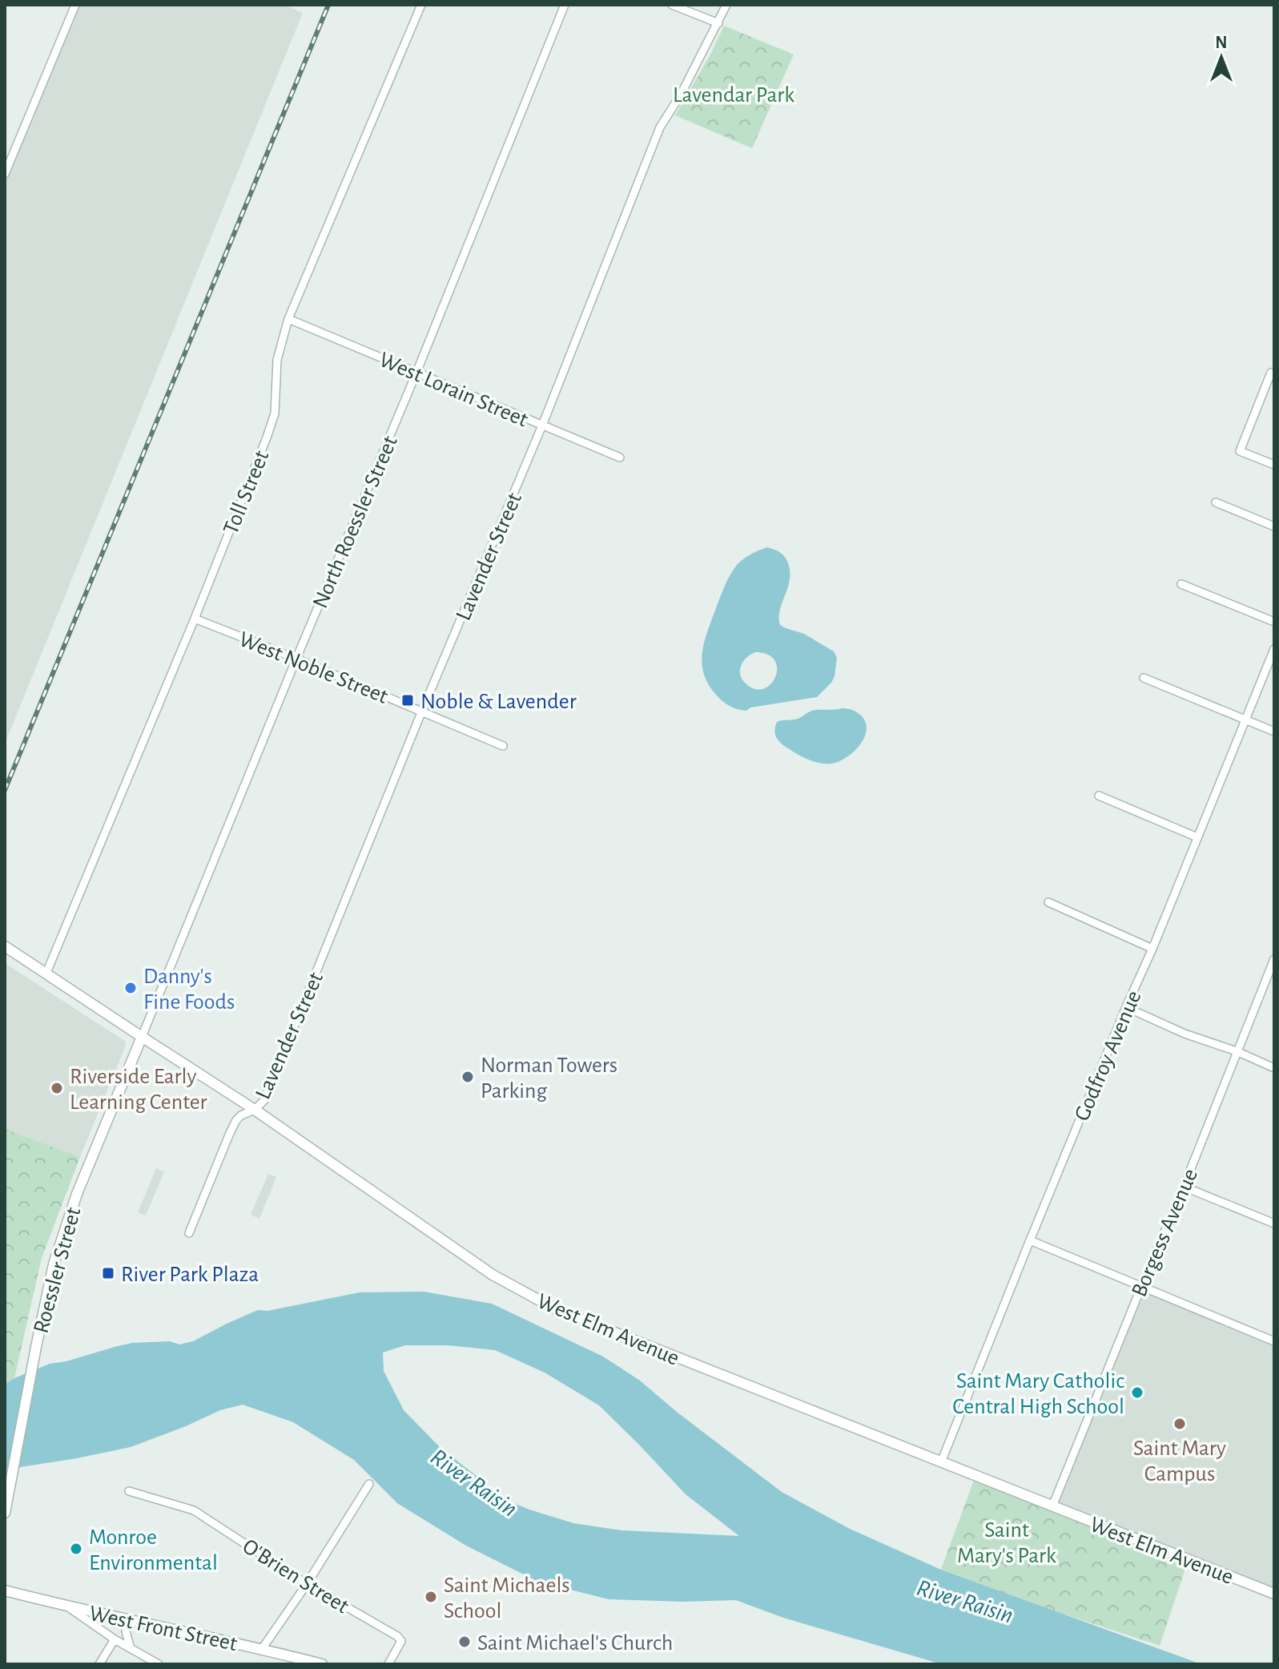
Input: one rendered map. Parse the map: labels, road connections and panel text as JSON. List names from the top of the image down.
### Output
{
  "streets": {
    "street": [
      "West Lorain Street",
      "Toll Street",
      "North Roessler Street",
      "Lavender Street",
      "West Noble Street",
      "Godfroy Avenue",
      "Borgess Avenue",
      "Roessler Street",
      "West Elm Avenue",
      "O'Brien Street",
      "West Front Street"
    ]
  },
  "crossings": [
    ["West Lorain Street", "Toll Street"],
    ["West Lorain Street", "North Roessler Street"],
    ["West Lorain Street", "Lavender Street"],
    ["Toll Street", "West Noble Street"],
    ["Toll Street", "West Elm Avenue"],
    ["North Roessler Street", "West Noble Street"],
    ["North Roessler Street", "Roessler Street"],
    ["North Roessler Street", "West Elm Avenue"],
    ["Lavender Street", "West Noble Street"],
    ["Lavender Street", "West Elm Avenue"],
    ["Godfroy Avenue", "West Elm Avenue"],
    ["Borgess Avenue", "West Elm Avenue"],
    ["Roessler Street", "West Elm Avenue"]
  ],
  "water": ["River Raisin"],
  "parks": ["Lavendar Park", "Saint Mary's Park"],
  "places": {
    "transit": ["Noble & Lavender", "River Park Plaza"],
    "other": [
      "Danny's Fine Foods",
      "Norman Towers Parking",
      "Riverside Early Learning Center",
      "Saint Mary Catholic Central High School",
      "Saint Mary Campus",
      "Monroe Environmental",
      "Saint Michaels School",
      "Saint Michael's Church"
    ]
  },
  "north": "top"
}
